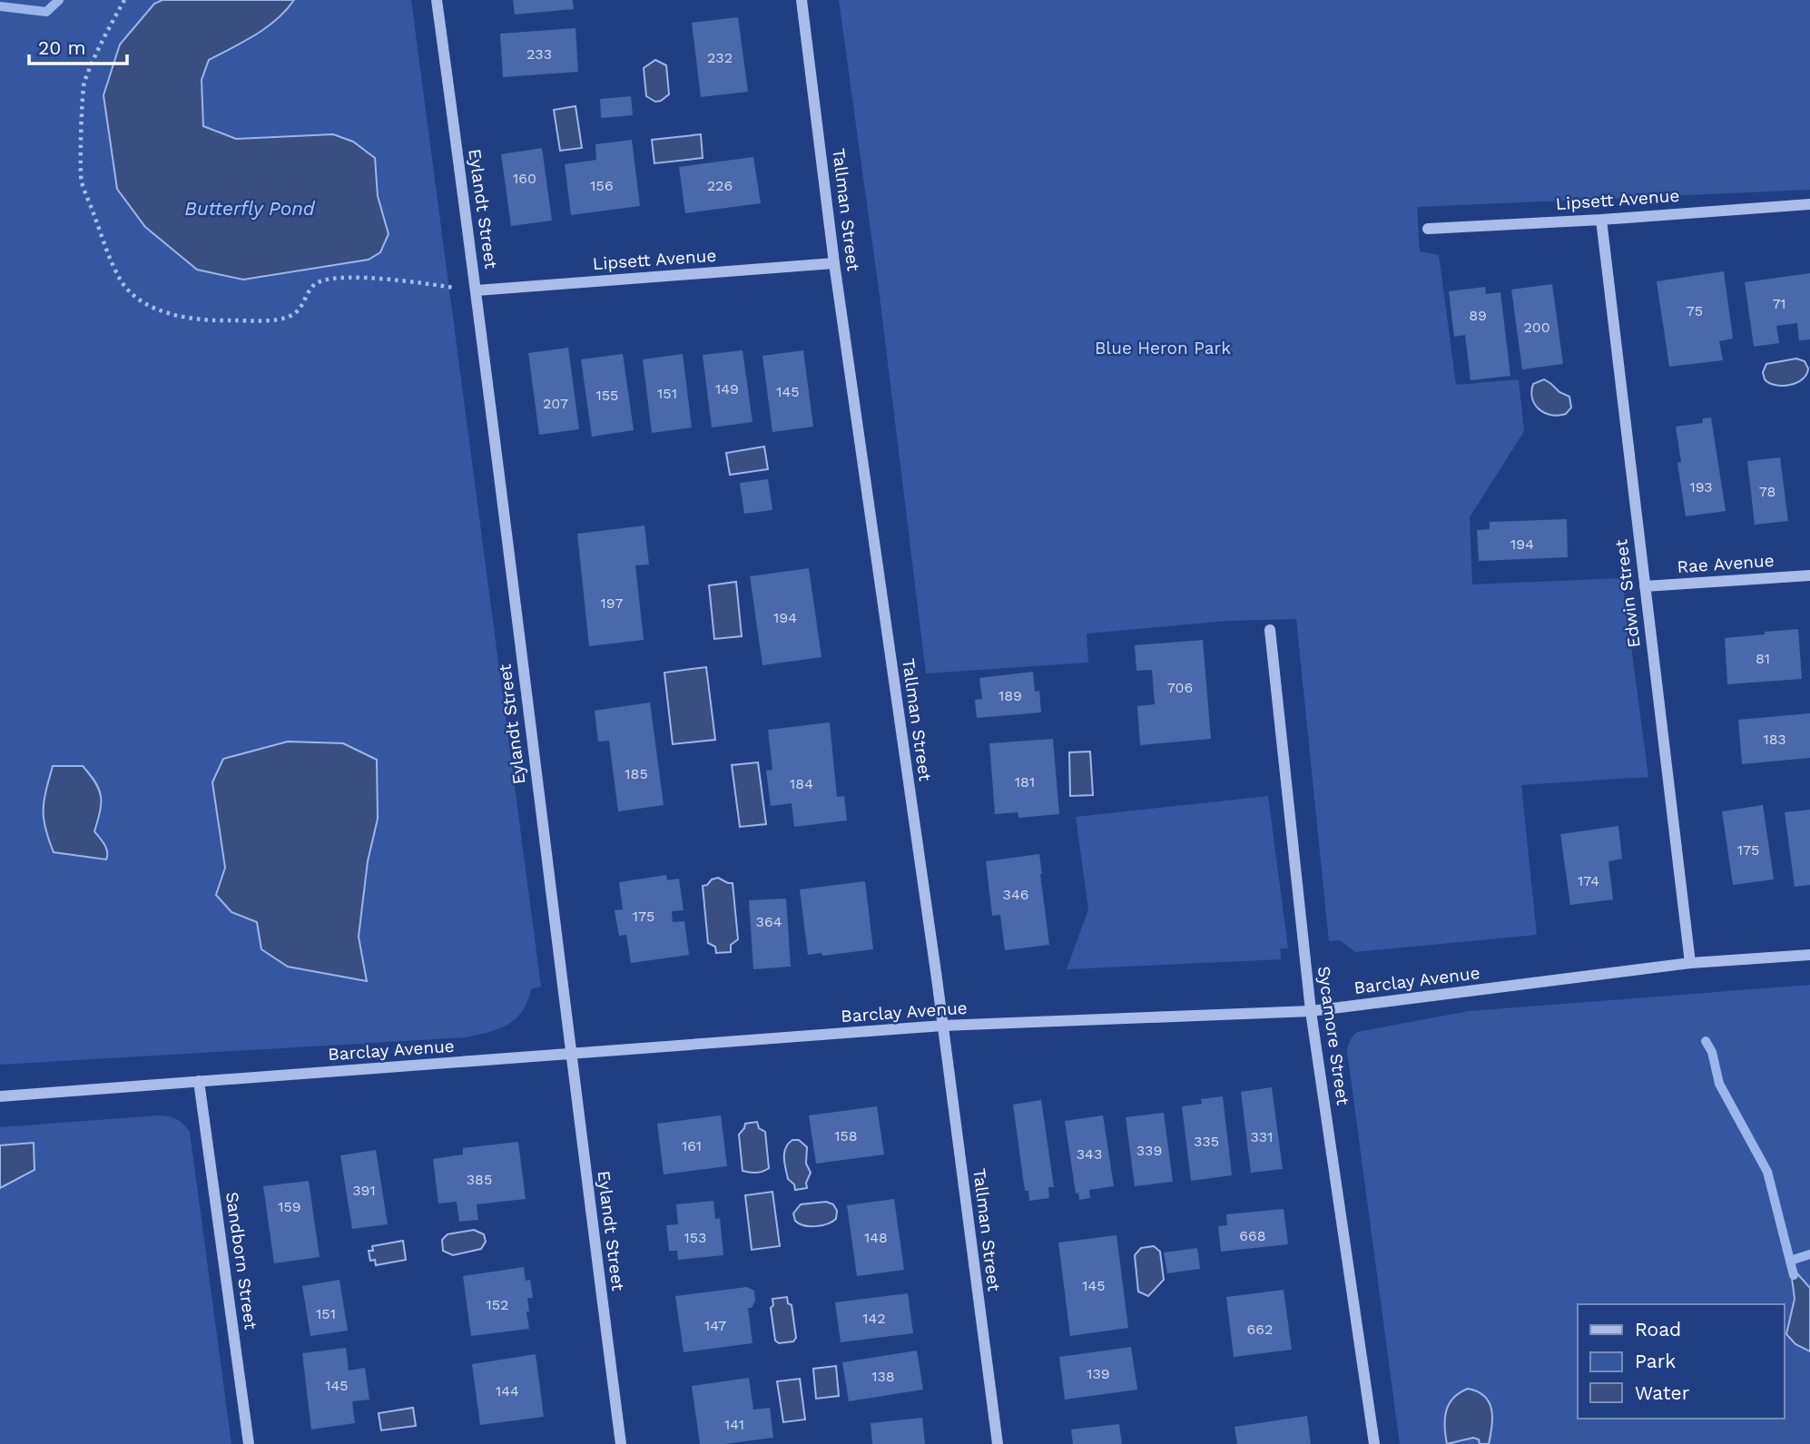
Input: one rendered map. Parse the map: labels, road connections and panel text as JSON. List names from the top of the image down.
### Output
{
  "streets": {
    "street": [
      "Lipsett Avenue",
      "Eylandt Street",
      "Tallman Street",
      "Rae Avenue",
      "Edwin Street",
      "Barclay Avenue",
      "Sycamore Street",
      "Sandborn Street"
    ]
  },
  "crossings": [
    ["Lipsett Avenue", "Eylandt Street"],
    ["Lipsett Avenue", "Tallman Street"],
    ["Lipsett Avenue", "Edwin Street"],
    ["Eylandt Street", "Barclay Avenue"],
    ["Tallman Street", "Barclay Avenue"],
    ["Rae Avenue", "Edwin Street"],
    ["Edwin Street", "Barclay Avenue"],
    ["Barclay Avenue", "Sycamore Street"],
    ["Barclay Avenue", "Sandborn Street"]
  ],
  "water": ["Butterfly Pond"],
  "parks": ["Blue Heron Park"],
  "house_numbers": [
    "233",
    "232",
    "160",
    "156",
    "226",
    "71",
    "75",
    "89",
    "200",
    "149",
    "145",
    "151",
    "155",
    "207",
    "193",
    "78",
    "194",
    "197",
    "194",
    "81",
    "706",
    "189",
    "183",
    "185",
    "181",
    "184",
    "175",
    "174",
    "346",
    "175",
    "364",
    "158",
    "331",
    "335",
    "161",
    "339",
    "343",
    "385",
    "391",
    "159",
    "668",
    "153",
    "148",
    "145",
    "152",
    "151",
    "142",
    "147",
    "662",
    "139",
    "138",
    "145",
    "144",
    "141"
  ],
  "legend": ["Road", "Park", "Water"],
  "scale_bar": "20 m"
}
